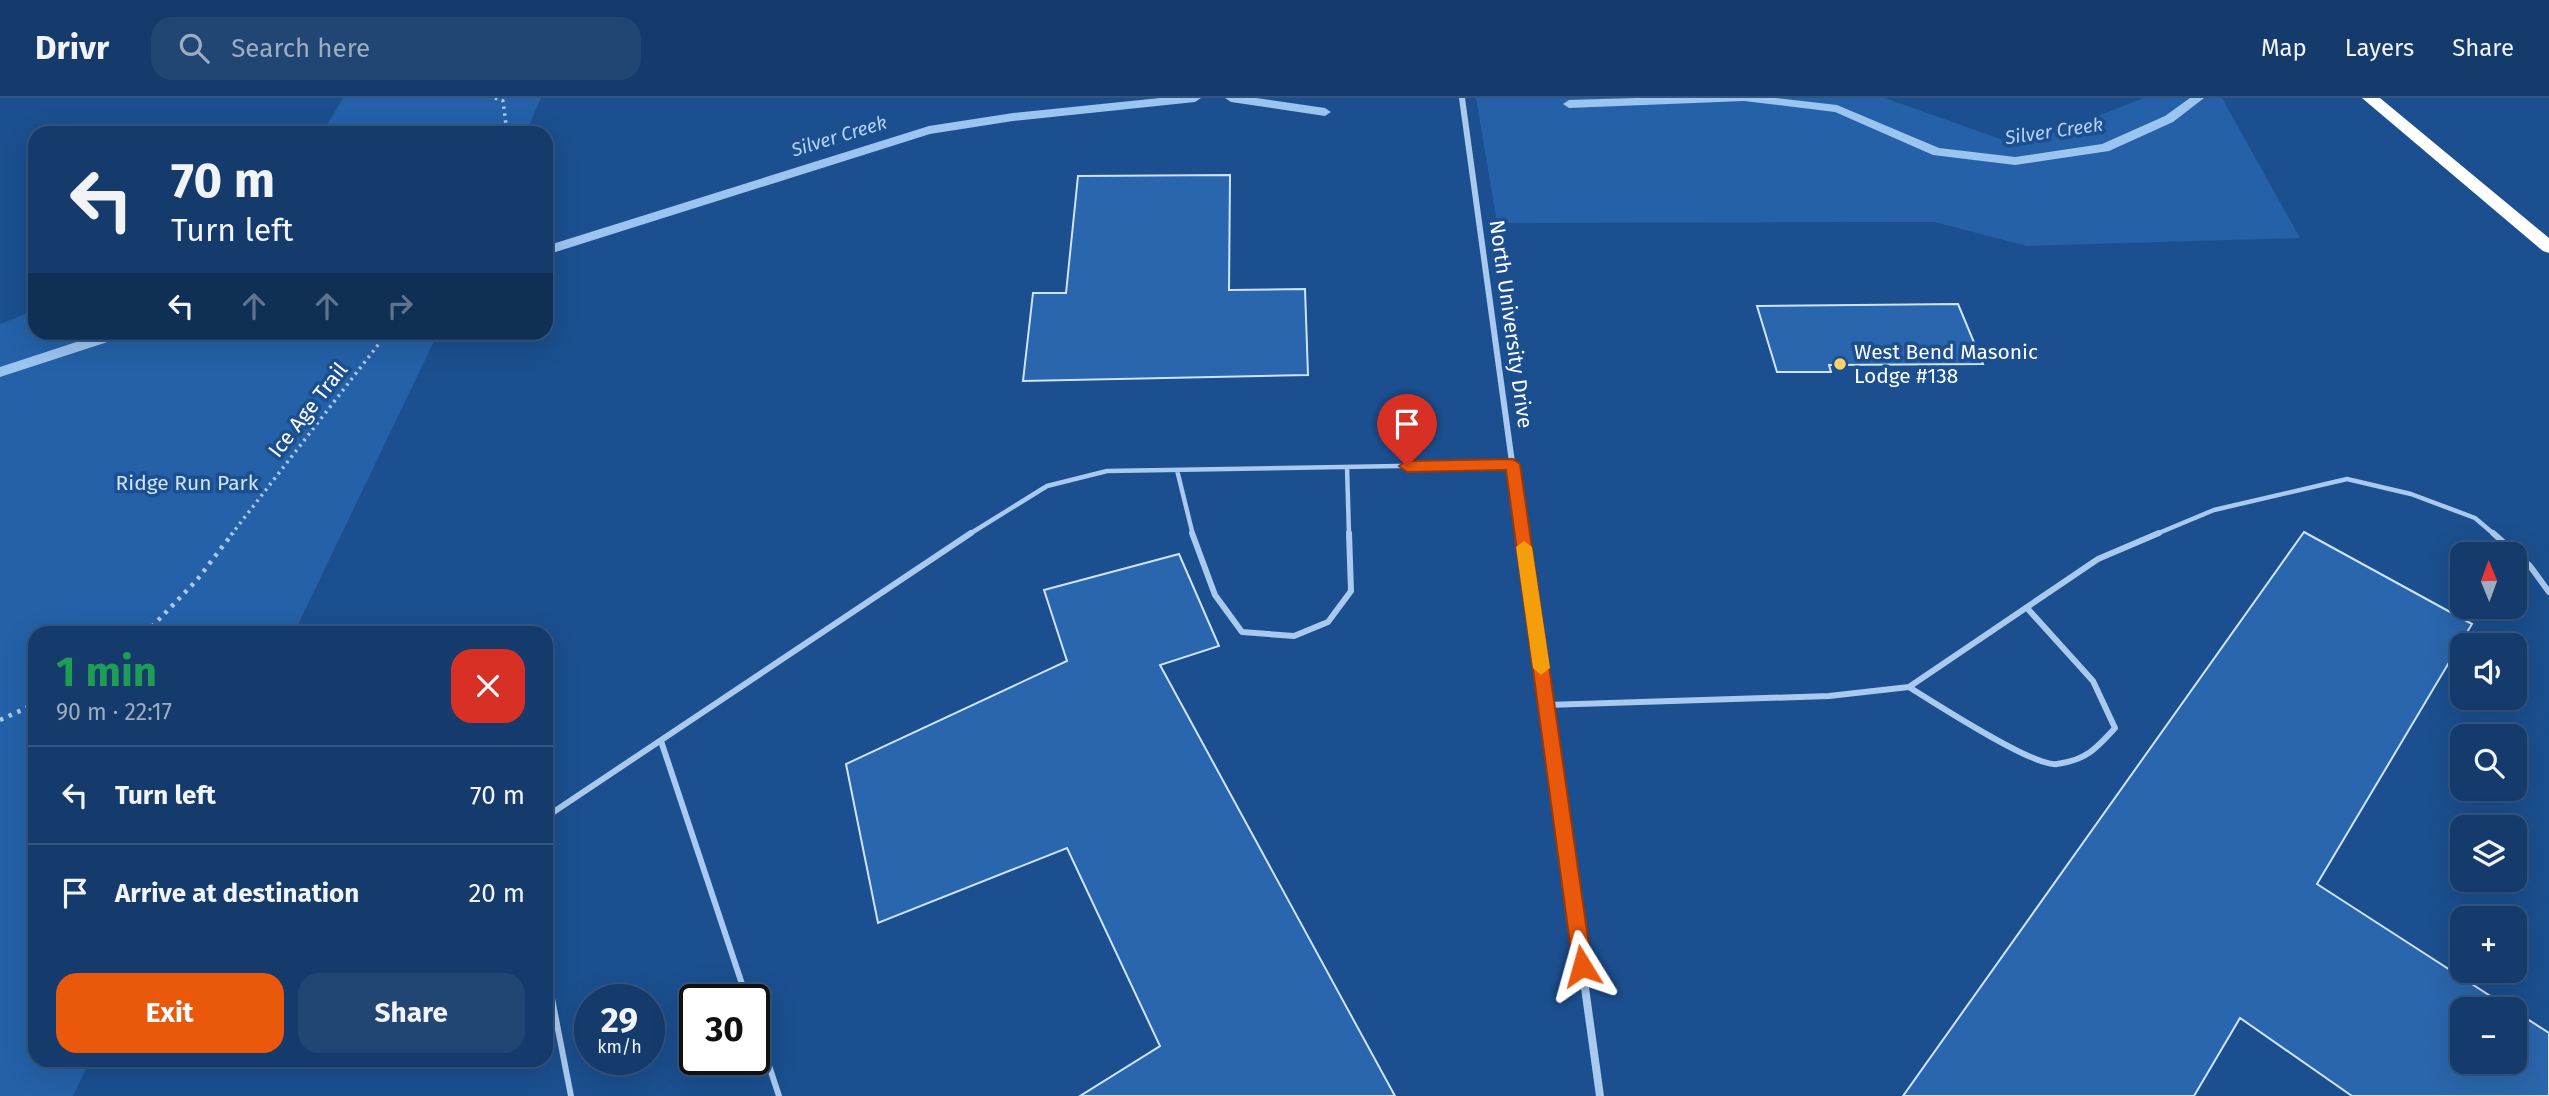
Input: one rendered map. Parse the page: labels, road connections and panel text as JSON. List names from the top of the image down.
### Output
{
  "streets": {
    "street": ["North University Drive"],
    "path": ["Ice Age Trail"]
  },
  "water": ["Silver Creek"],
  "parks": ["Ridge Run Park"],
  "places": ["West Bend Masonic Lodge #138"],
  "north": "top",
  "page": {
    "header": "Drivr",
    "search": "Search here",
    "nav": ["Map", "Layers", "Share"],
    "turn": ["70 m", "Turn left"],
    "map_buttons": ["+", "−"],
    "heading": ["1 min", "90 m · 22:17"],
    "list": [
      {
        "name": "Turn left",
        "value": "70 m"
      },
      {
        "name": "Arrive at destination",
        "value": "20 m"
      }
    ],
    "buttons": ["Exit", "Share"],
    "speed": "29 km/h",
    "limit": "30"
  }
}
